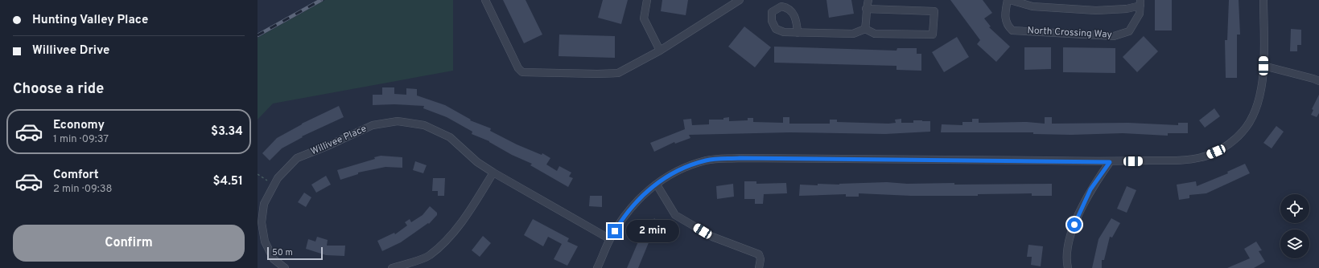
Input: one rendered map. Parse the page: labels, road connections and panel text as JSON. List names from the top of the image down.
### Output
{
  "streets": {
    "street": ["North Crossing Way", "Willivee Place"]
  },
  "scale_bar": "50 m",
  "page": {
    "banner": ["Hunting Valley Place", "Willivee Drive"],
    "heading": "Choose a ride",
    "list": [
      {
        "name": "Economy",
        "note": "1 min · 09:37",
        "value": "$3.34"
      },
      {
        "name": "Comfort",
        "note": "2 min · 09:38",
        "value": "$4.51"
      }
    ],
    "buttons": "Confirm",
    "bubble": "2 min",
    "scale": "50 m"
  }
}
